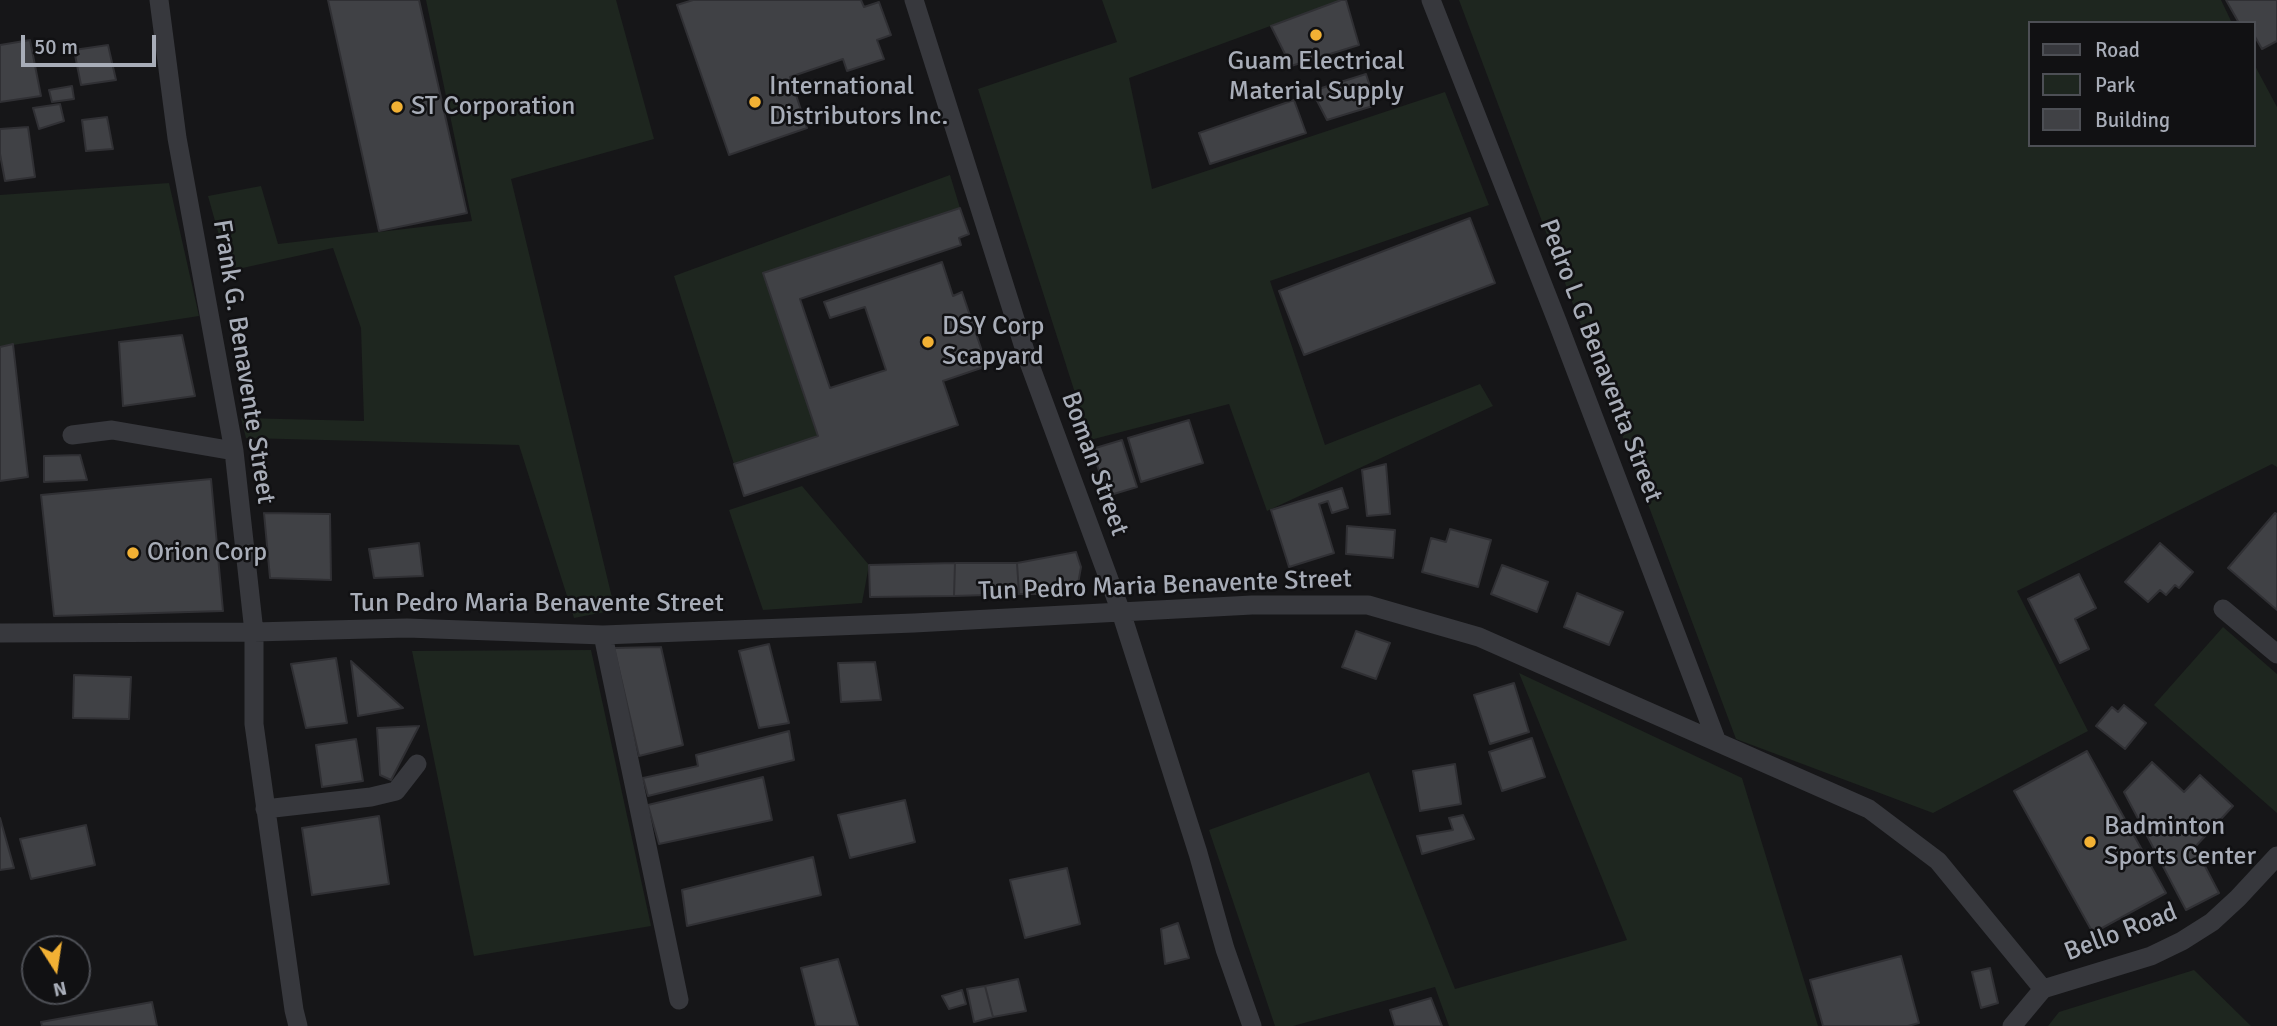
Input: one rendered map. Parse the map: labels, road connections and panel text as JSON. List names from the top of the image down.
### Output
{
  "streets": {
    "street": [
      "Pedro L G Benaventa Street",
      "Frank G. Benavente Street",
      "Boman Street",
      "Tun Pedro Maria Benavente Street",
      "Bello Road"
    ]
  },
  "crossings": [
    ["Pedro L G Benaventa Street", "Tun Pedro Maria Benavente Street"],
    ["Frank G. Benavente Street", "Tun Pedro Maria Benavente Street"],
    ["Boman Street", "Tun Pedro Maria Benavente Street"],
    ["Tun Pedro Maria Benavente Street", "Bello Road"]
  ],
  "places": [
    "Guam Electrical Material Supply",
    "International Distributors Inc.",
    "ST Corporation",
    "DSY Corp Scapyard",
    "Orion Corp",
    "Badminton Sports Center"
  ],
  "legend": ["Road", "Park", "Building"],
  "scale_bar": "50 m",
  "north": "bottom"
}
